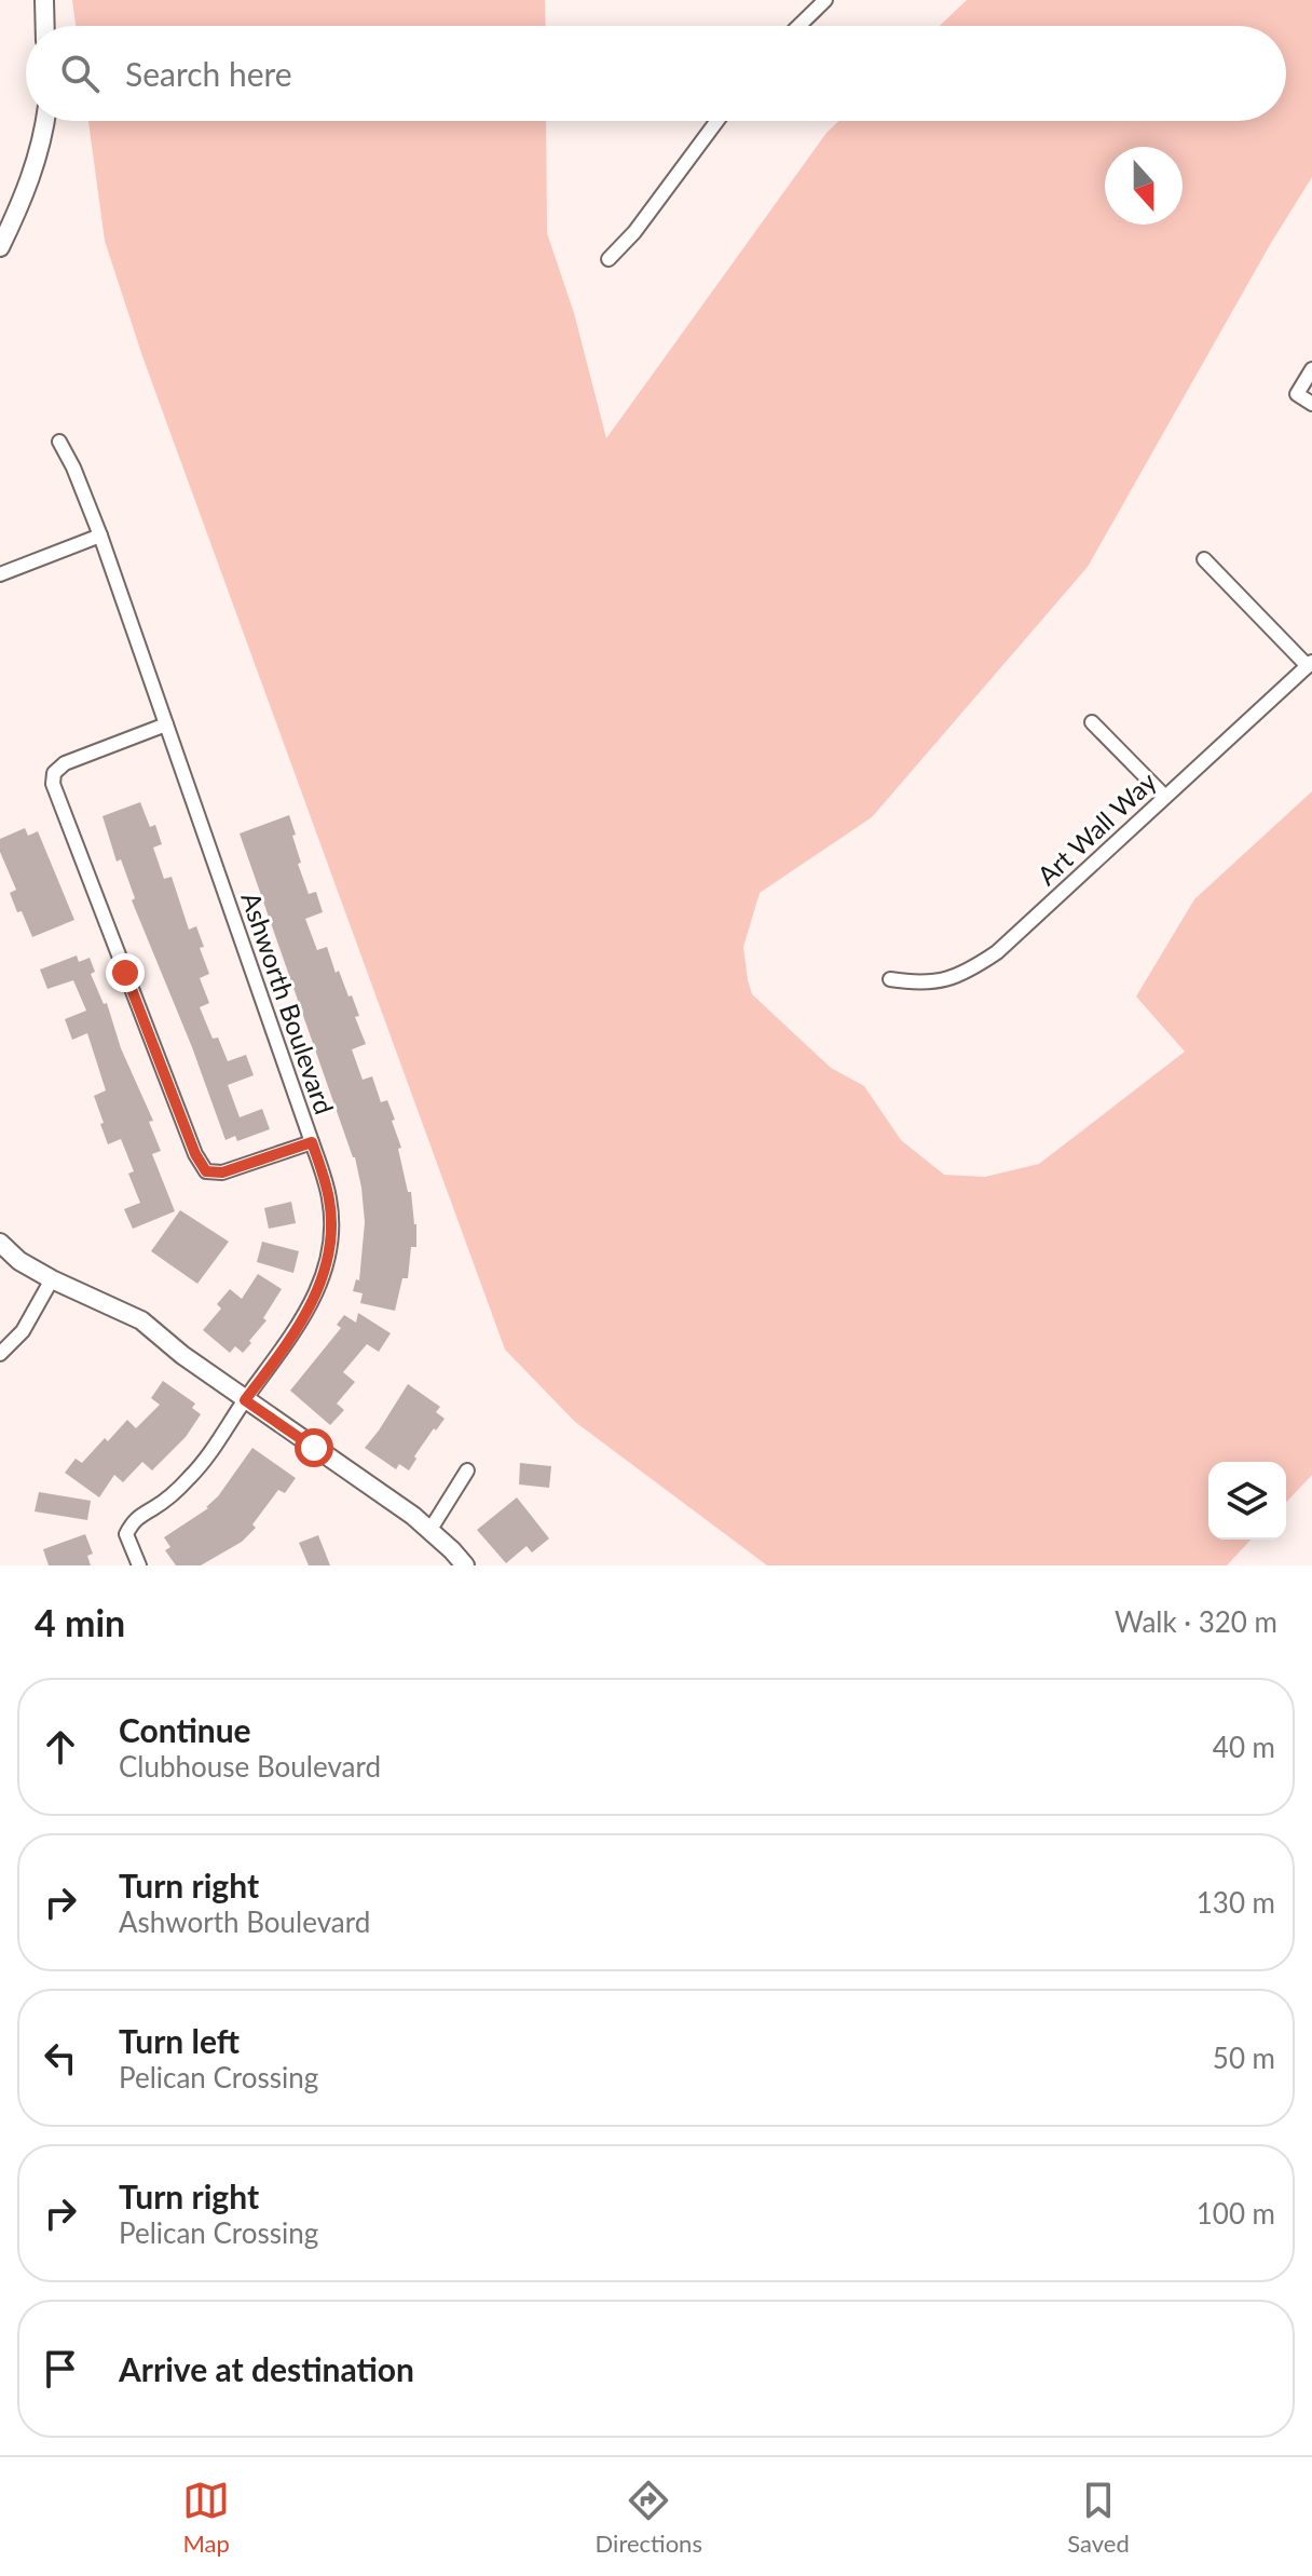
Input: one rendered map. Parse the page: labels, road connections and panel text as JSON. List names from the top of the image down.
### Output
{
  "streets": {
    "street": ["Art Wall Way", "Ashworth Boulevard"]
  },
  "north": "bottom",
  "page": {
    "search": "Search here",
    "heading": ["4 min", "Walk · 320 m"],
    "list": [
      ["Continue", "Clubhouse Boulevard", "40 m"],
      ["Turn right", "Ashworth Boulevard", "130 m"],
      ["Turn left", "Pelican Crossing", "50 m"],
      ["Turn right", "Pelican Crossing", "100 m"],
      "Arrive at destination"
    ],
    "nav": ["Map", "Directions", "Saved"]
  }
}
